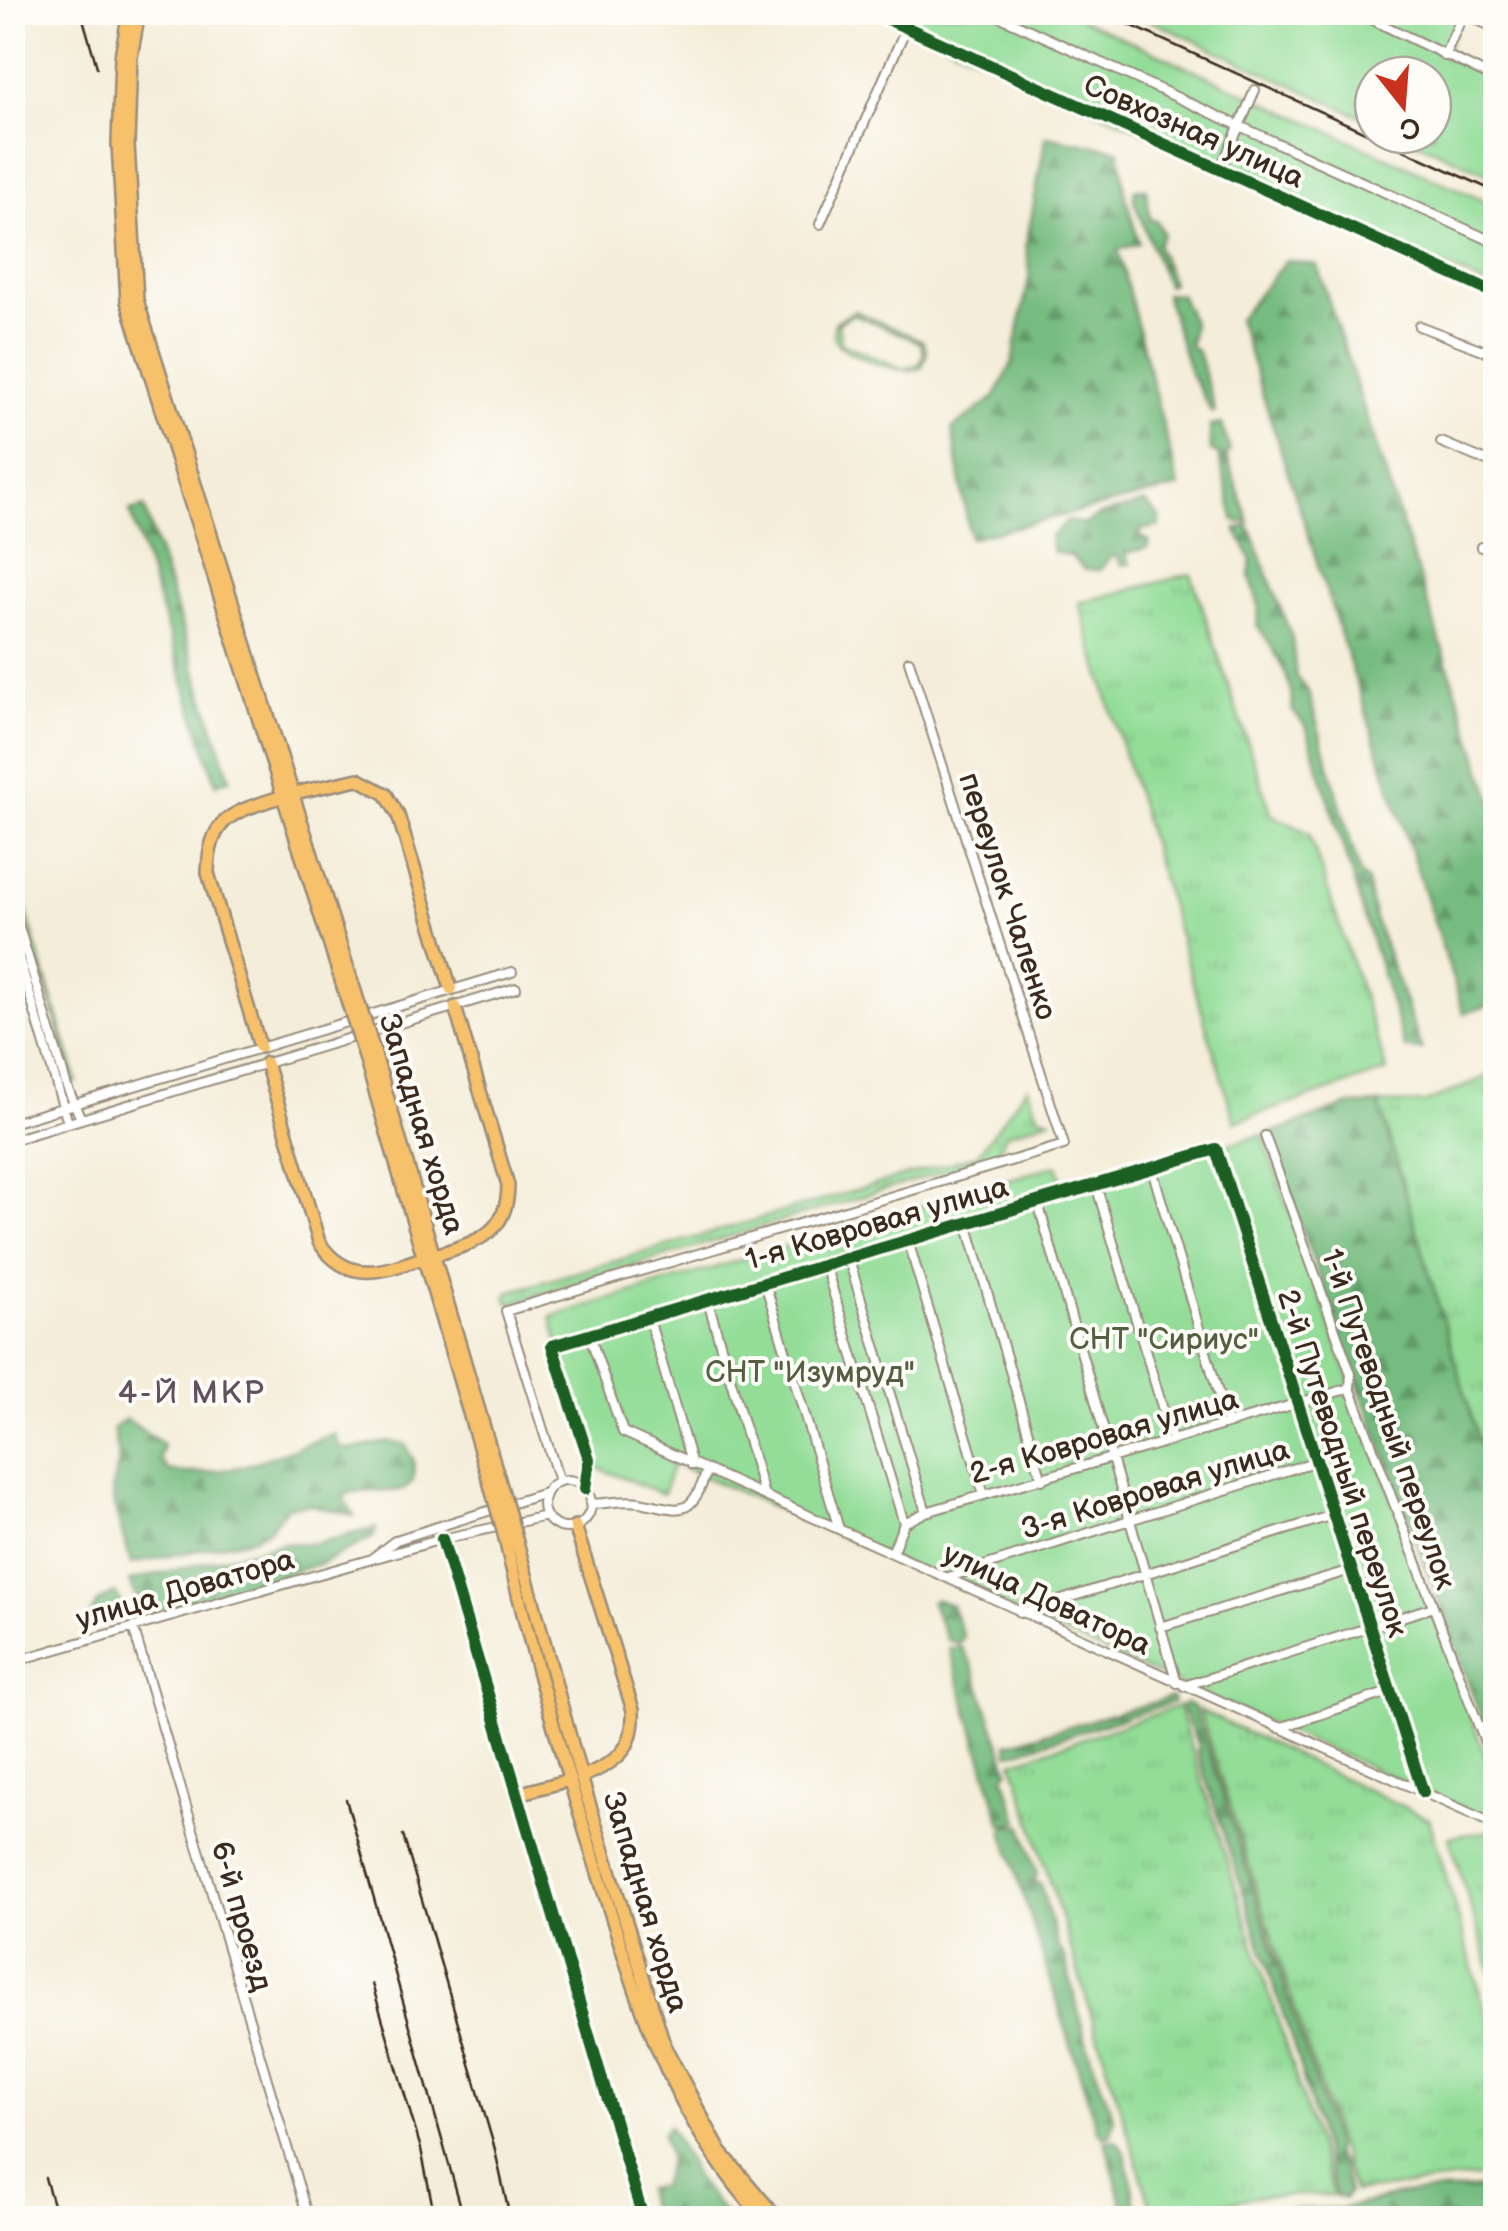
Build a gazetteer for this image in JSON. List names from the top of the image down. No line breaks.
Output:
{"streets":{"highway":["Западная хорда"],"street":["Совхозная улица","переулок Чаленко","1-я Ковровая улица","1-й Путеводный переулок","2-я Ковровая улица","2-й Путеводный переулок","3-я Ковровая улица","улица Доватора","6-й проезд"]},"crossings":[["переулок Чаленко","1-я Ковровая улица"],["переулок Чаленко","улица Доватора"],["1-я Ковровая улица","2-й Путеводный переулок"],["1-я Ковровая улица","улица Доватора"],["1-й Путеводный переулок","2-я Ковровая улица"],["2-я Ковровая улица","2-й Путеводный переулок"],["2-й Путеводный переулок","3-я Ковровая улица"],["2-й Путеводный переулок","улица Доватора"],["3-я Ковровая улица","улица Доватора"],["улица Доватора","6-й проезд"]],"districts":["4-Й МКР"],"parks":["СНТ \"Сириус\"","СНТ \"Изумруд\""],"north":"bottom"}
